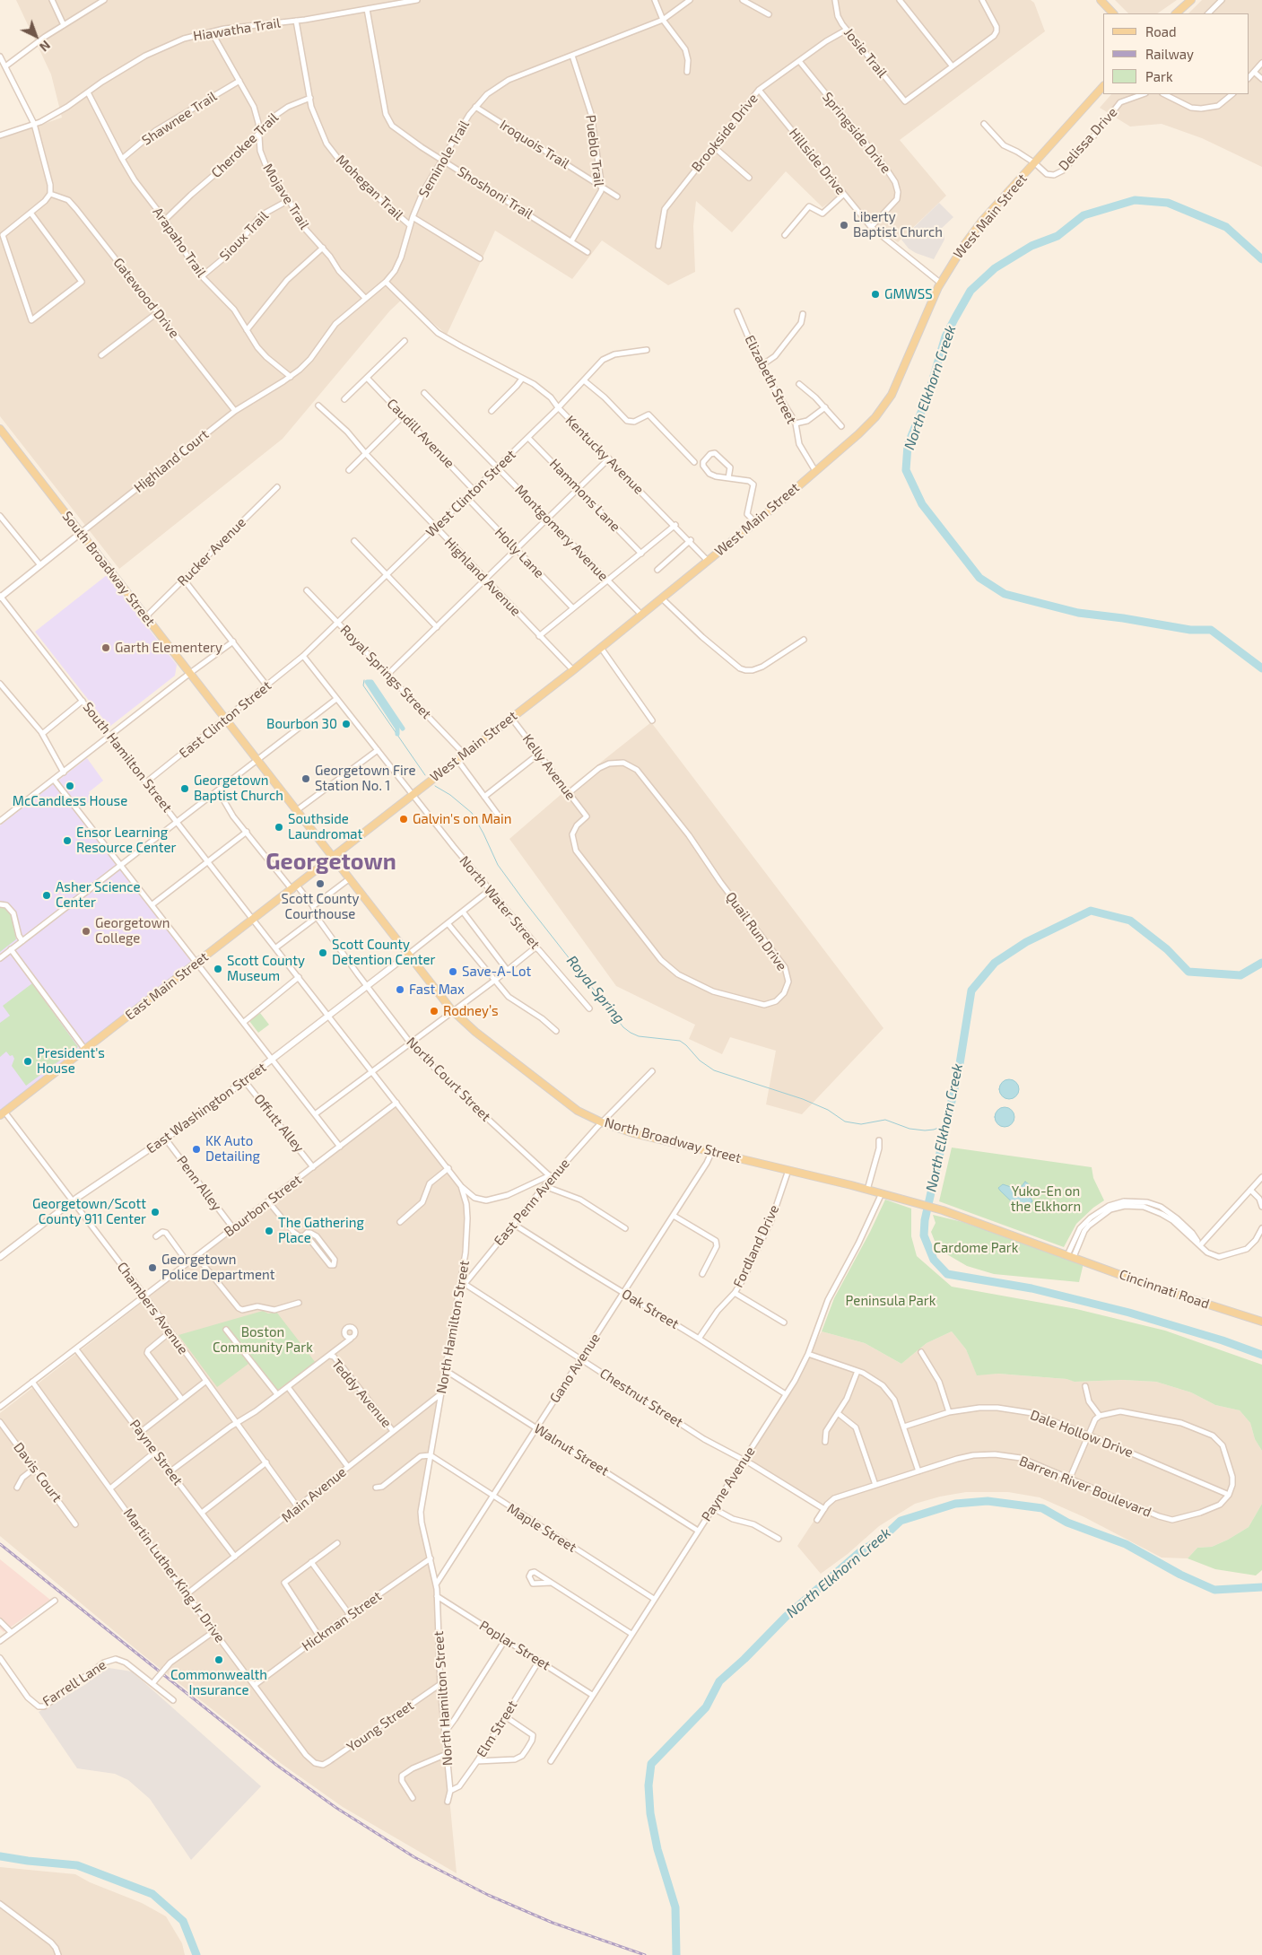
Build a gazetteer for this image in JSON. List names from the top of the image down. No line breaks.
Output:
{"streets":{"main road":["West Main Street","South Broadway Street","East Main Street","North Broadway Street","Cincinnati Road"],"street":["Hiawatha Trail","Josie Trail","Shawnee Trail","Brookside Drive","Springside Drive","Delissa Drive","Iroquois Trail","Cherokee Trail","Pueblo Trail","Seminole Trail","Hillside Drive","Mohegan Trail","Shoshoni Trail","Mojave Trail","Sioux Trail","Arapaho Trail","Gatewood Drive","Elizabeth Street","Caudill Avenue","Kentucky Avenue","Highland Court","West Clinton Street","Hammons Lane","Montgomery Avenue","Rucker Avenue","Holly Lane","Highland Avenue","Royal Springs Street","East Clinton Street","South Hamilton Street","Kelly Avenue","North Water Street","Quail Run Drive","North Court Street","East Washington Street","Offutt Alley","Penn Alley","East Penn Avenue","Bourbon Street","Fordland Drive","Chambers Avenue","Oak Street","North Hamilton Street","Gano Avenue","Teddy Avenue","Chestnut Street","Dale Hollow Drive","Walnut Street","Payne Street","Davis Court","Payne Avenue","Barren River Boulevard","Main Avenue","Maple Street","Martin Luther King Jr Drive","Hickman Street","Poplar Street","Farrell Lane","Young Street","Elm Street"]},"crossings":[["Hiawatha Trail","Mohegan Trail"],["Hiawatha Trail","Shoshoni Trail"],["Hiawatha Trail","Mojave Trail"],["Hiawatha Trail","Arapaho Trail"],["Josie Trail","Brookside Drive"],["Shawnee Trail","Mojave Trail"],["Shawnee Trail","Arapaho Trail"],["Brookside Drive","Springside Drive"],["Brookside Drive","Hillside Drive"],["Springside Drive","Hillside Drive"],["Delissa Drive","West Main Street"],["Iroquois Trail","Pueblo Trail"],["Iroquois Trail","Seminole Trail"],["Cherokee Trail","Mohegan Trail"],["Cherokee Trail","Mojave Trail"],["Cherokee Trail","Arapaho Trail"],["Pueblo Trail","Seminole Trail"],["Pueblo Trail","Shoshoni Trail"],["Seminole Trail","Mohegan Trail"],["Seminole Trail","Shoshoni Trail"],["Seminole Trail","Mojave Trail"],["Seminole Trail","Arapaho Trail"],["Seminole Trail","Kentucky Avenue"],["Seminole Trail","Highland Court"],["Hillside Drive","West Main Street"],["Mojave Trail","Sioux Trail"],["West Main Street","Elizabeth Street"],["West Main Street","Kentucky Avenue"],["West Main Street","Montgomery Avenue"],["West Main Street","South Broadway Street"],["West Main Street","Highland Avenue"],["West Main Street","Royal Springs Street"],["West Main Street","Kelly Avenue"],["West Main Street","North Water Street"],["West Main Street","East Main Street"],["Sioux Trail","Arapaho Trail"],["Gatewood Drive","Highland Court"],["Caudill Avenue","West Clinton Street"],["Kentucky Avenue","West Clinton Street"],["Highland Court","South Broadway Street"],["West Clinton Street","Hammons Lane"],["West Clinton Street","Montgomery Avenue"],["West Clinton Street","Holly Lane"],["West Clinton Street","Highland Avenue"],["West Clinton Street","Royal Springs Street"],["West Clinton Street","East Clinton Street"],["West Clinton Street","North Water Street"],["Rucker Avenue","South Broadway Street"],["South Broadway Street","East Clinton Street"],["South Broadway Street","East Main Street"],["South Broadway Street","North Broadway Street"],["East Clinton Street","South Hamilton Street"],["East Clinton Street","North Water Street"],["South Hamilton Street","East Main Street"],["South Hamilton Street","North Hamilton Street"],["Kelly Avenue","Quail Run Drive"],["East Main Street","North Court Street"],["East Main Street","Chambers Avenue"],["East Main Street","North Hamilton Street"],["North Court Street","East Washington Street"],["East Washington Street","Offutt Alley"],["East Washington Street","North Broadway Street"],["East Washington Street","Penn Alley"],["East Washington Street","Chambers Avenue"],["East Washington Street","North Hamilton Street"],["Offutt Alley","Bourbon Street"],["North Broadway Street","East Penn Avenue"],["North Broadway Street","Fordland Drive"],["North Broadway Street","Cincinnati Road"],["North Broadway Street","Gano Avenue"],["North Broadway Street","Payne Avenue"],["Penn Alley","Bourbon Street"],["East Penn Avenue","Oak Street"],["East Penn Avenue","North Hamilton Street"],["East Penn Avenue","Chestnut Street"],["Bourbon Street","Chambers Avenue"],["Bourbon Street","North Hamilton Street"],["Bourbon Street","Payne Street"],["Bourbon Street","Martin Luther King Jr Drive"],["Fordland Drive","Oak Street"],["Chambers Avenue","Main Avenue"],["Oak Street","Gano Avenue"],["Oak Street","Payne Avenue"],["North Hamilton Street","Gano Avenue"],["North Hamilton Street","Chestnut Street"],["North Hamilton Street","Walnut Street"],["North Hamilton Street","Main Avenue"],["North Hamilton Street","Maple Street"],["North Hamilton Street","Hickman Street"],["North Hamilton Street","Poplar Street"],["North Hamilton Street","Young Street"],["North Hamilton Street","Elm Street"],["Gano Avenue","Chestnut Street"],["Gano Avenue","Walnut Street"],["Gano Avenue","Maple Street"],["Teddy Avenue","Main Avenue"],["Chestnut Street","Payne Avenue"],["Chestnut Street","Barren River Boulevard"],["Dale Hollow Drive","Barren River Boulevard"],["Walnut Street","Payne Avenue"],["Payne Street","Main Avenue"],["Payne Avenue","Maple Street"],["Payne Avenue","Poplar Street"],["Main Avenue","Martin Luther King Jr Drive"],["Martin Luther King Jr Drive","Hickman Street"],["Martin Luther King Jr Drive","Young Street"],["Poplar Street","Elm Street"]],"districts":["Georgetown"],"water":["North Elkhorn Creek","Royal Spring"],"parks":["Yuko-En on the Elkhorn","Cardome Park","Peninsula Park","Boston Community Park"],"places":["Liberty Baptist Church","GMWSS","Garth Elementery","Bourbon 30","Georgetown Fire Station No. 1","McCandless House","Georgetown Baptist Church","Galvin's on Main","Southside Laundromat","Ensor Learning Resource Center","Scott County Courthouse","Asher Science Center","Georgetown College","Scott County Detention Center","Scott County Museum","Save-A-Lot","Fast Max","Rodney’s","President's House","KK Auto Detailing","Georgetown/Scott County 911 Center","The Gathering Place","Georgetown Police Department","Commonwealth Insurance"],"legend":["Road","Railway","Park"],"north":"bottom right"}
